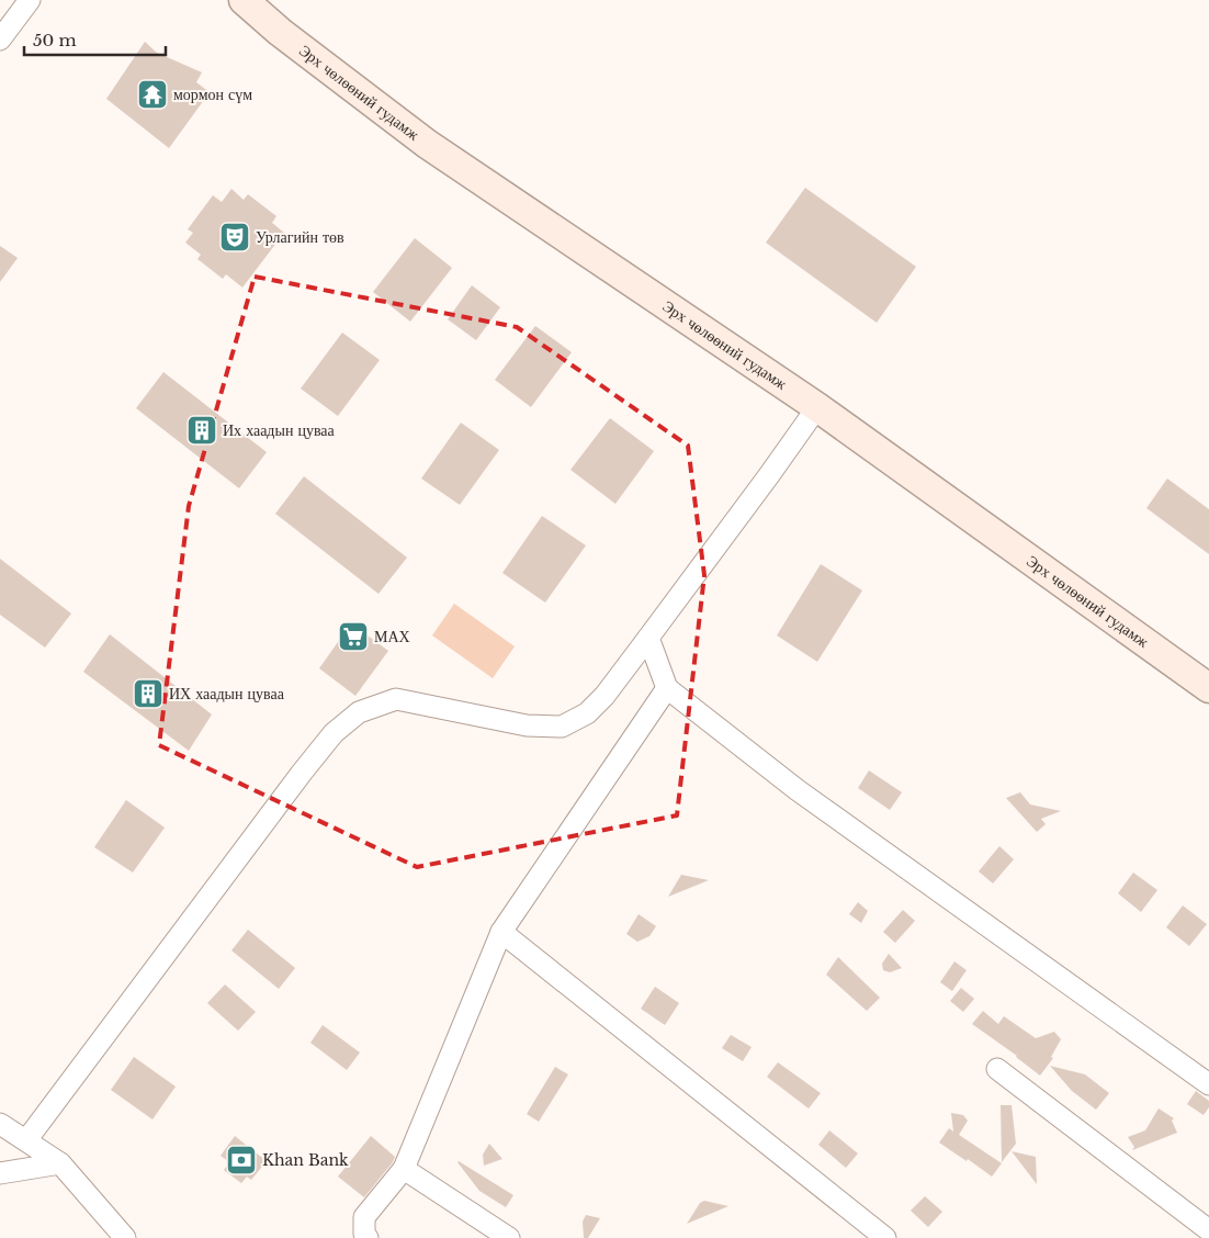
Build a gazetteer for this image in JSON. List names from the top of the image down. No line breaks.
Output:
{"streets":{"main road":["Эрх чөлөөний гудамж"]},"places":{"temple":["мормон сүм"],"theatre":["Урлагийн төв"],"building":["Их хаадын цуваа","ИХ хаадын цуваа"],"supermarket":["МАХ"],"bank":["Khan Bank"]},"scale_bar":"50 m"}
